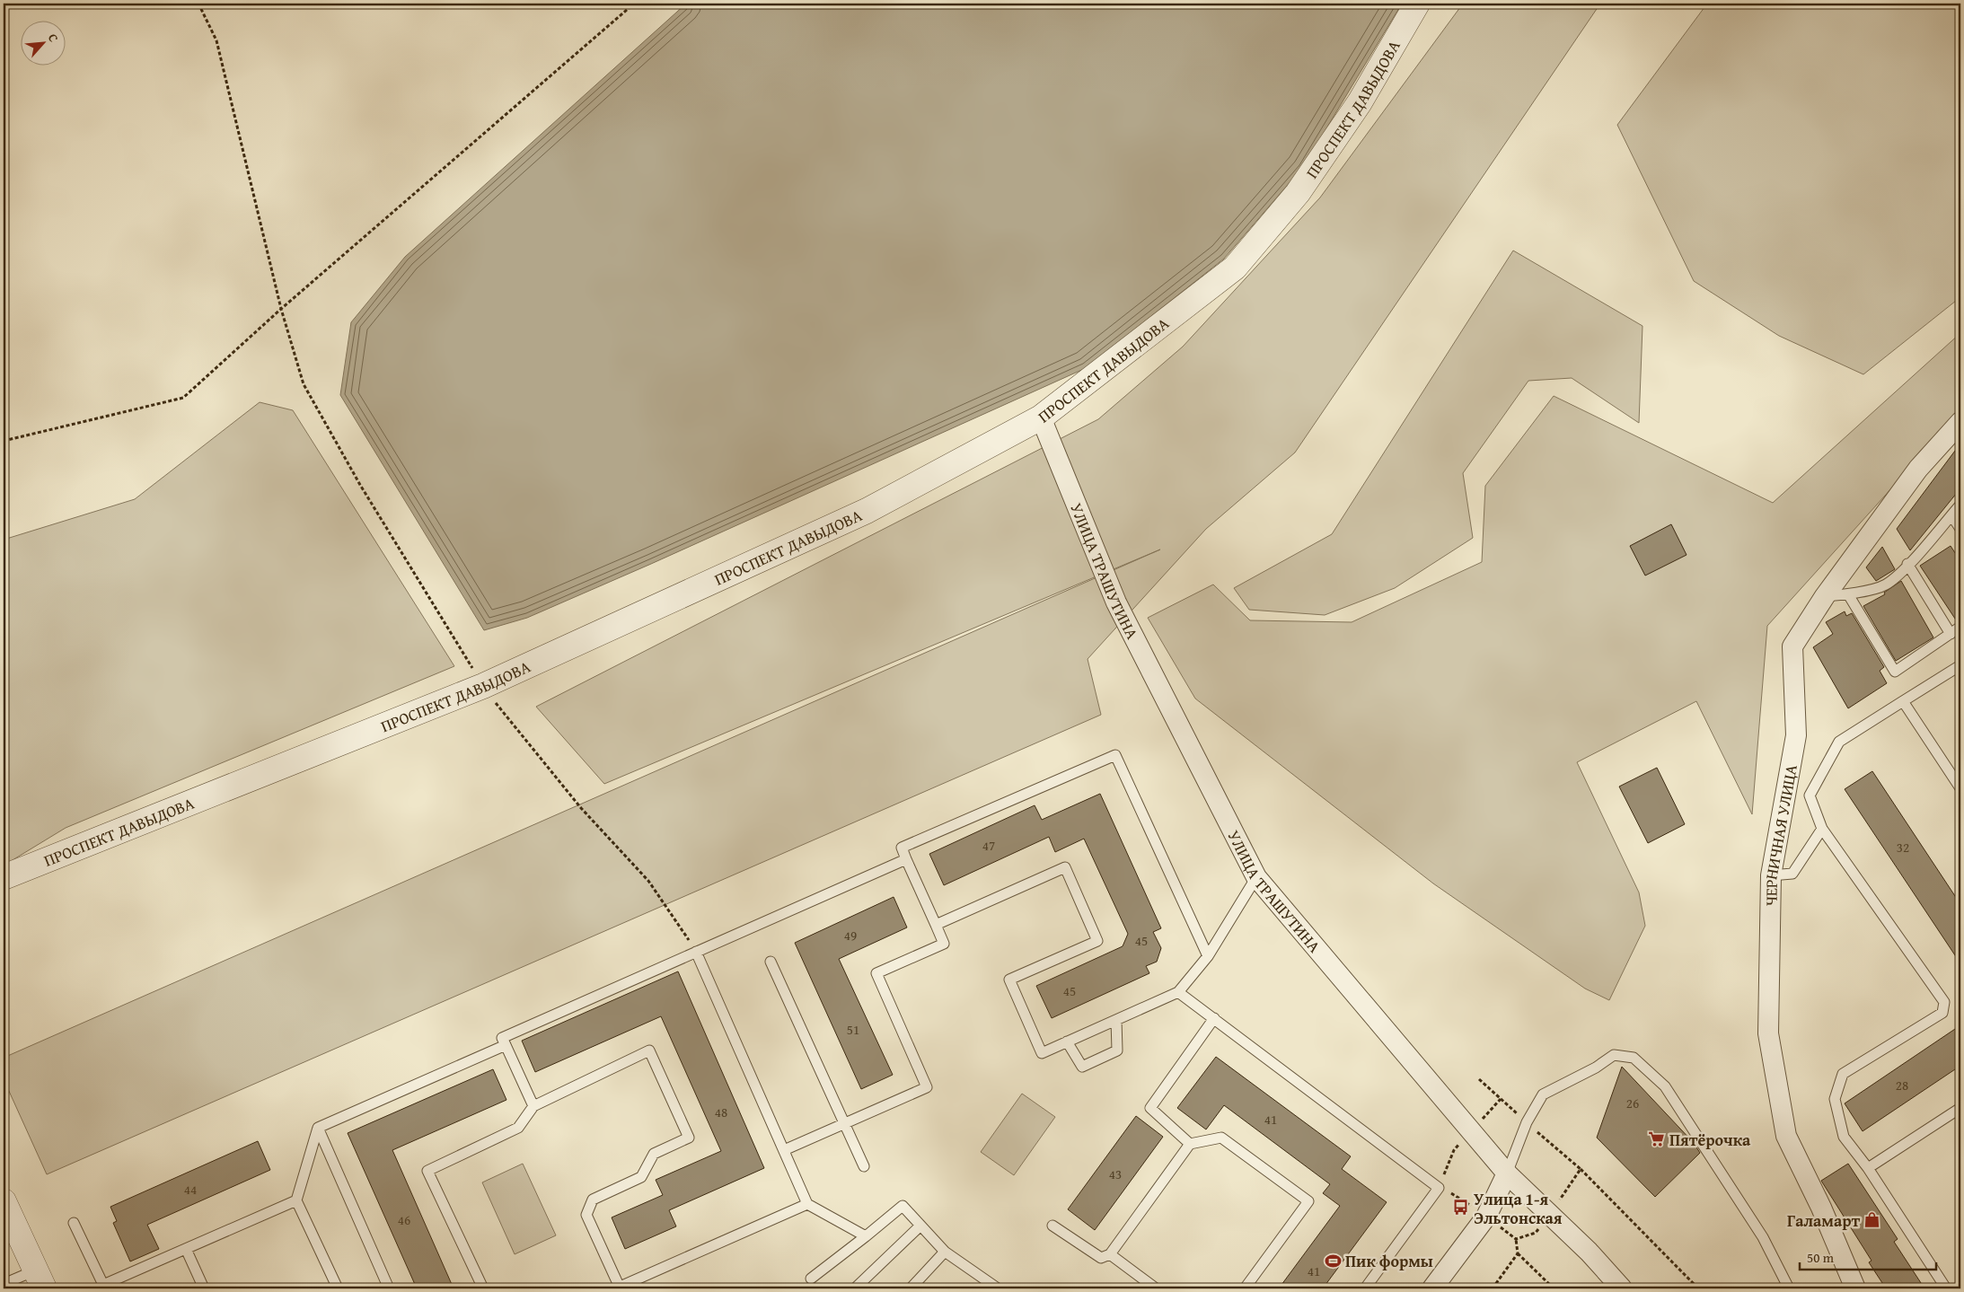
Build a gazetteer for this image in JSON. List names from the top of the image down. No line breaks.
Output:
{"streets":{"street":["ПРОСПЕКТ ДАВЫДОВА","УЛИЦА ТРАШУТИНА","ЧЕРНИЧНАЯ УЛИЦА"]},"crossings":[["ПРОСПЕКТ ДАВЫДОВА","УЛИЦА ТРАШУТИНА"]],"places":{"supermarket":["Пятёрочка"],"bus stop":["Улица 1-я Эльтонская"],"shop":["Галамарт"],"sports":["Пик формы"]},"house_numbers":["47","32","49","45","45","51","28","26","48","41","43","44","46","41"],"scale_bar":"50 m","north":"top right"}
